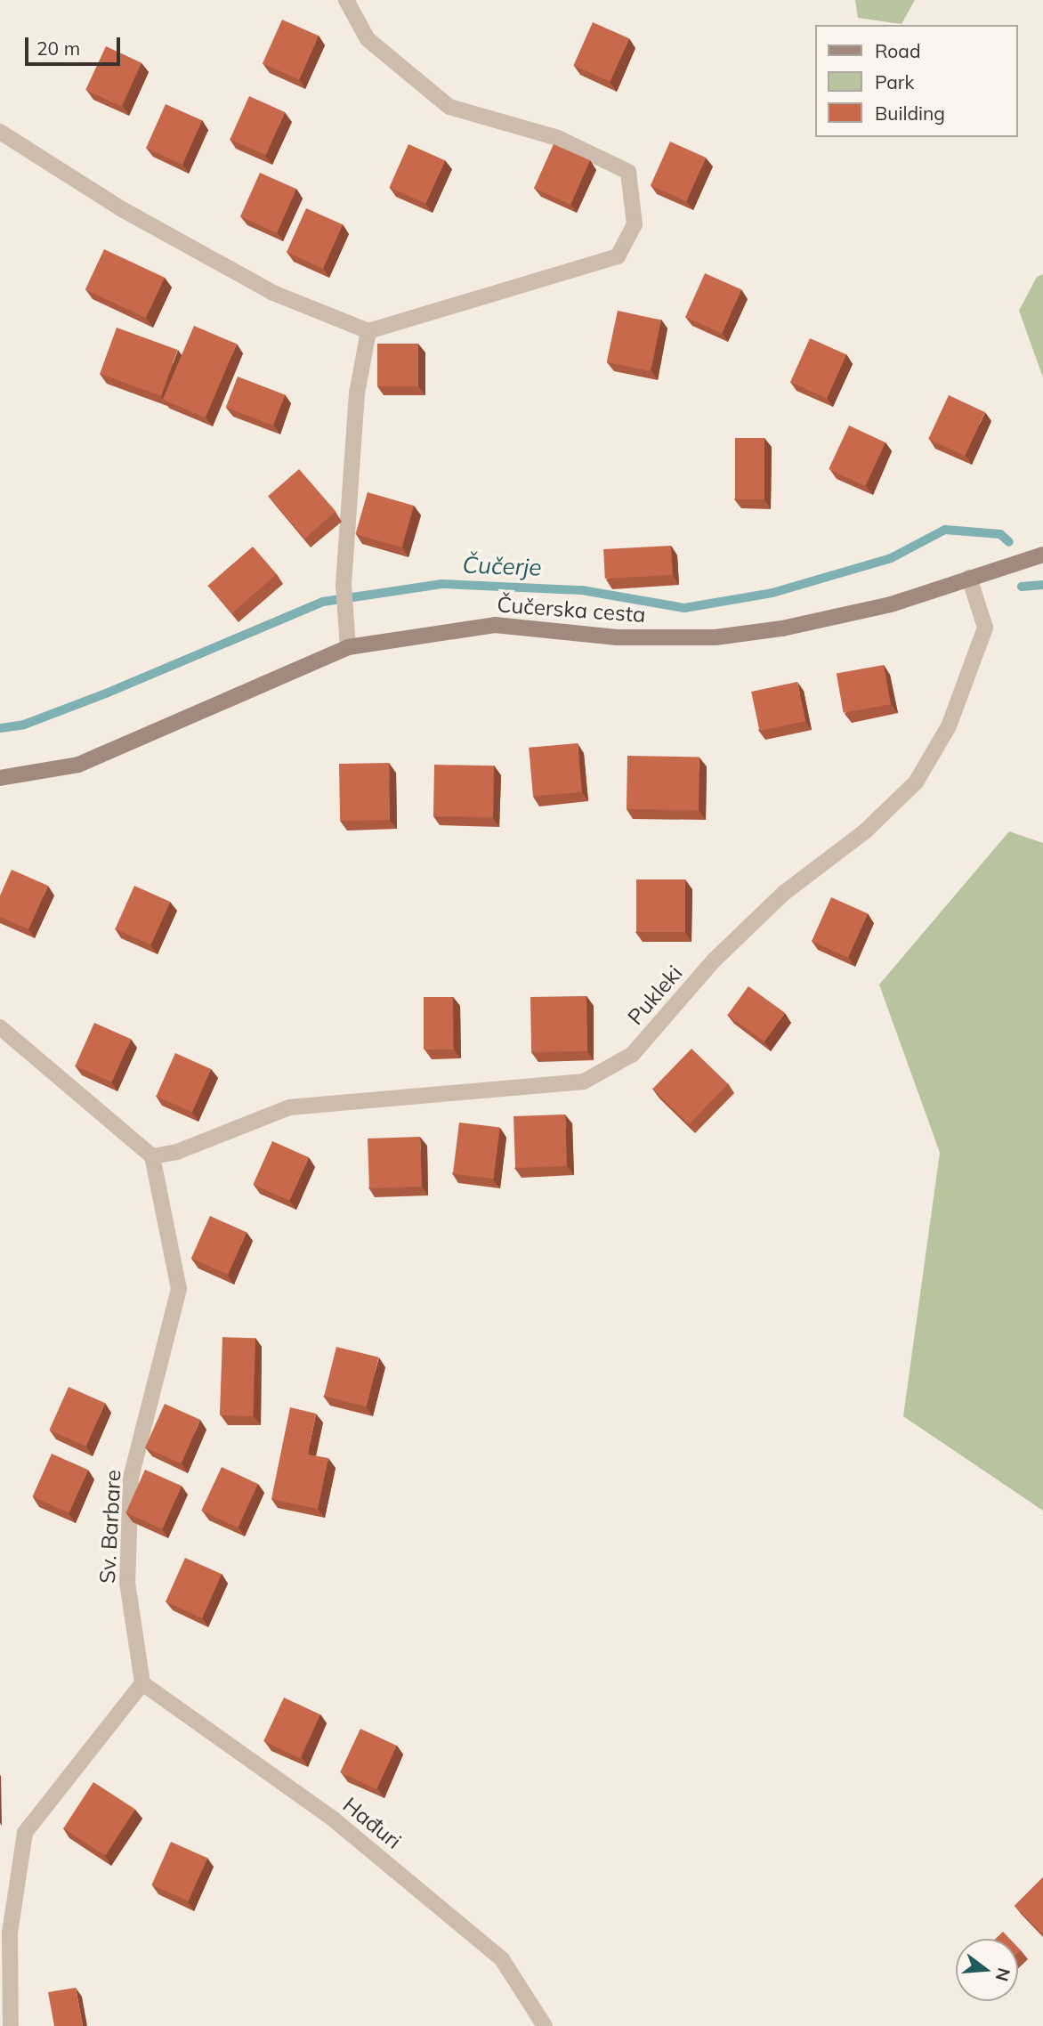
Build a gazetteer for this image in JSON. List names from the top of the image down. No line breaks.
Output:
{"streets":{"street":["Čučerska cesta","Pukleki","Sv. Barbare","Hađuri"]},"crossings":[["Čučerska cesta","Pukleki"],["Pukleki","Sv. Barbare"],["Sv. Barbare","Hađuri"]],"water":["Čučerje"],"legend":["Road","Park","Building"],"scale_bar":"20 m","north":"right"}
